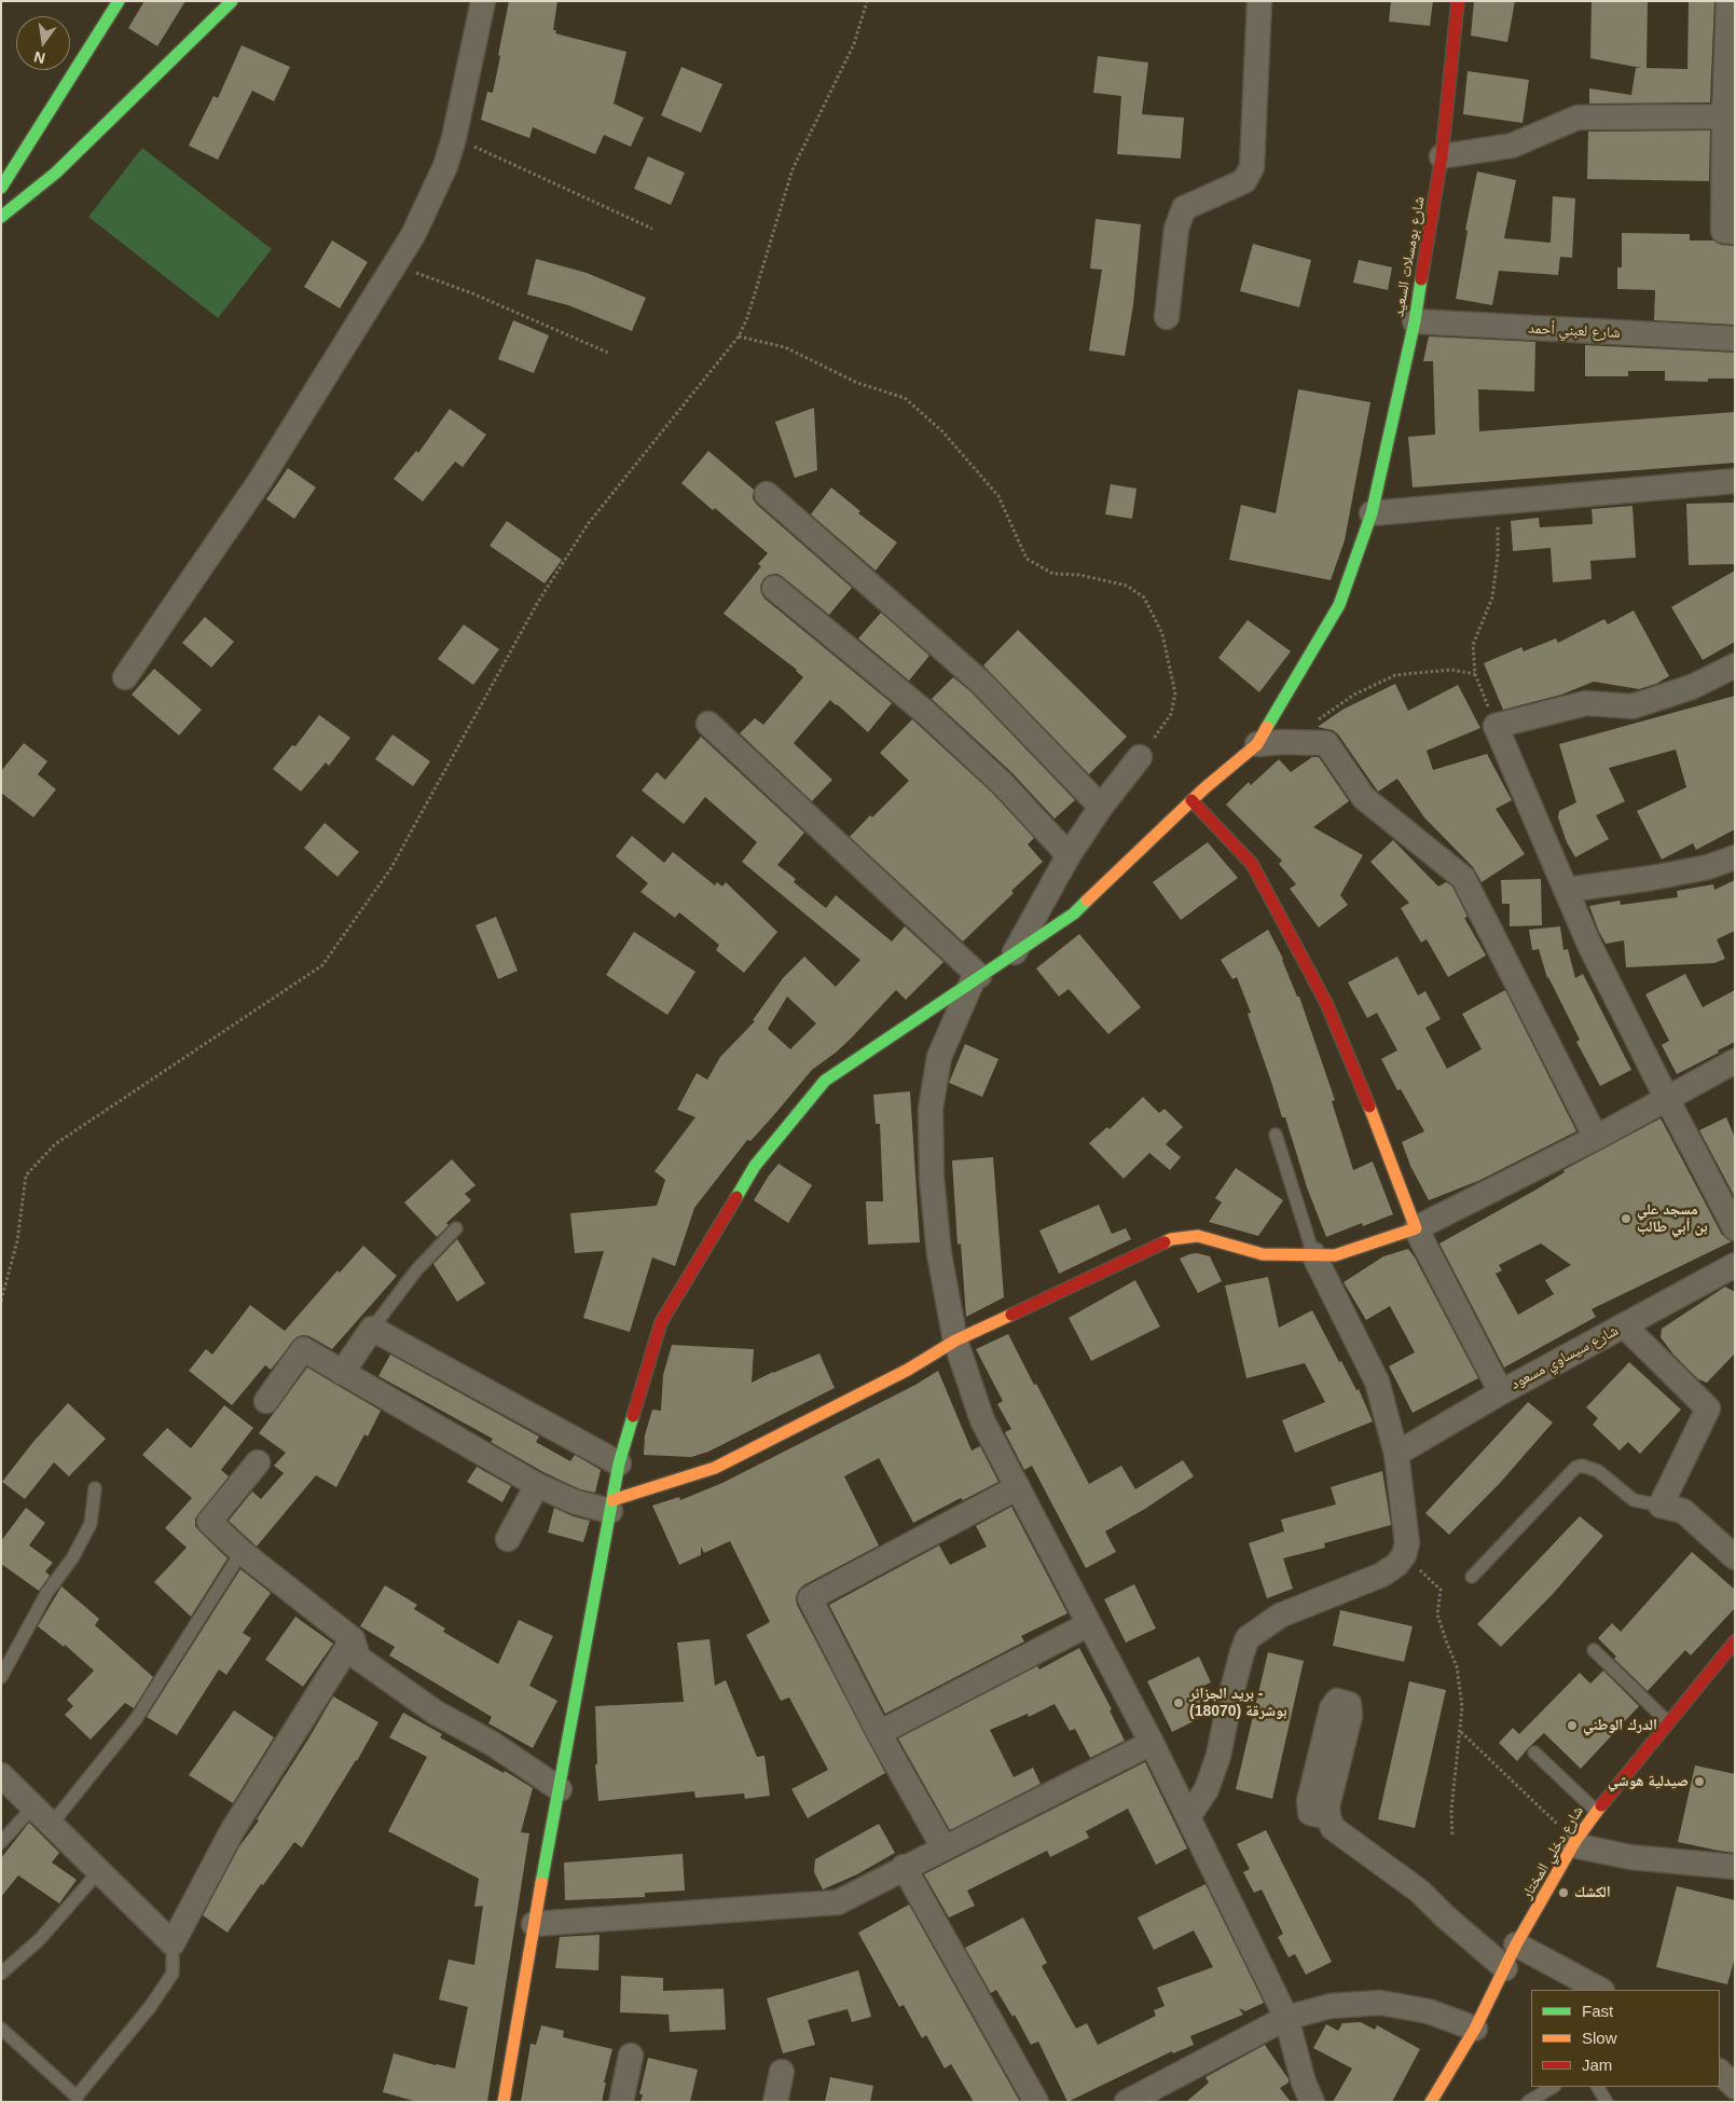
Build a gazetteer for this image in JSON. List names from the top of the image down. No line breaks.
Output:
{"streets":{"street":["شارع بومسلات السعيد","شارع لعبني أحمد","شارع سيساوي مسعود","شارع دخلي المختار"]},"crossings":[["شارع بومسلات السعيد","شارع لعبني أحمد"]],"places":["مسجد علي بن أبي طالب","بريد الجزائر - بوشرقة (18070)","الدرك الوطني","صيدلية هوشي","الكشك"],"legend":["Fast","Slow","Jam"],"north":"bottom"}
